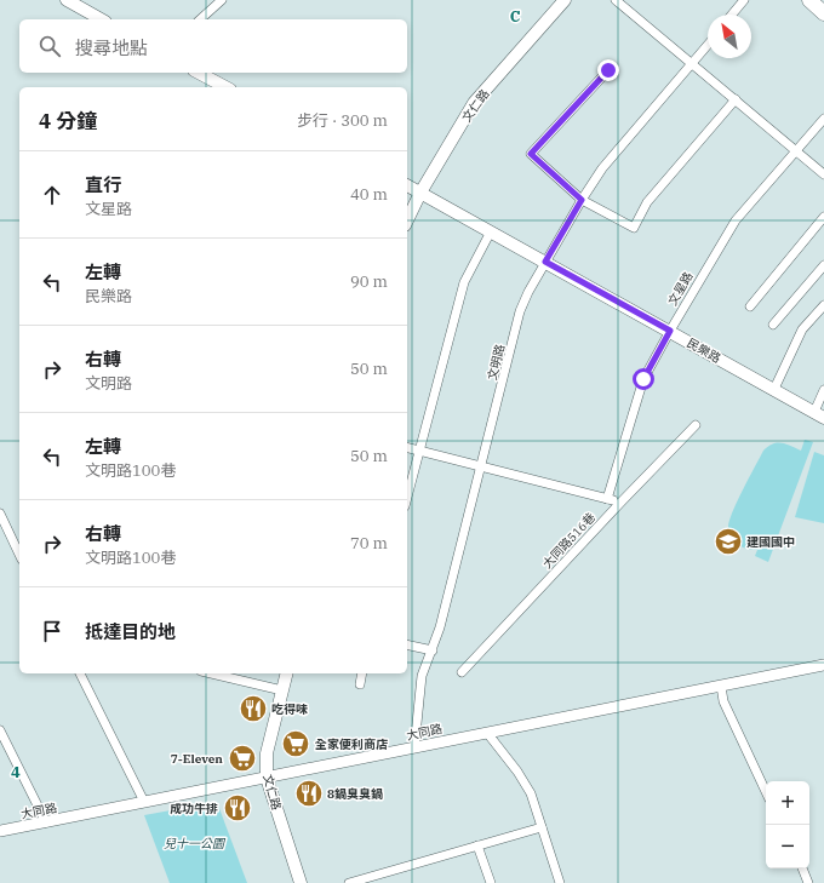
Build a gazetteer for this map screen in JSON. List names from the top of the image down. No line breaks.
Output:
{"streets":{"main road":["文仁路","民樂路"],"street":["文星路","文明路","大同路516巷","大同路"]},"crossings":[["文仁路","民樂路"],["文仁路","大同路"],["文星路","民樂路"],["民樂路","文明路"],["文明路","大同路"]],"parks":["兒十一公園"],"places":{"school or university":["建國國中"],"restaurant":["吃得味","8鍋臭臭鍋","成功牛排"],"supermarket":["全家便利商店","7-Eleven"]},"north":"top left","page":{"search":"搜尋地點","heading":["4 分鐘","步行 · 300 m"],"list":[["直行","文星路","40 m"],["左轉","民樂路","90 m"],["右轉","文明路","50 m"],["左轉","文明路100巷","50 m"],["右轉","文明路100巷","70 m"],"抵達目的地"],"map_buttons":["+","−"]},"grid":{"columns":["C"],"rows":["4"]}}
